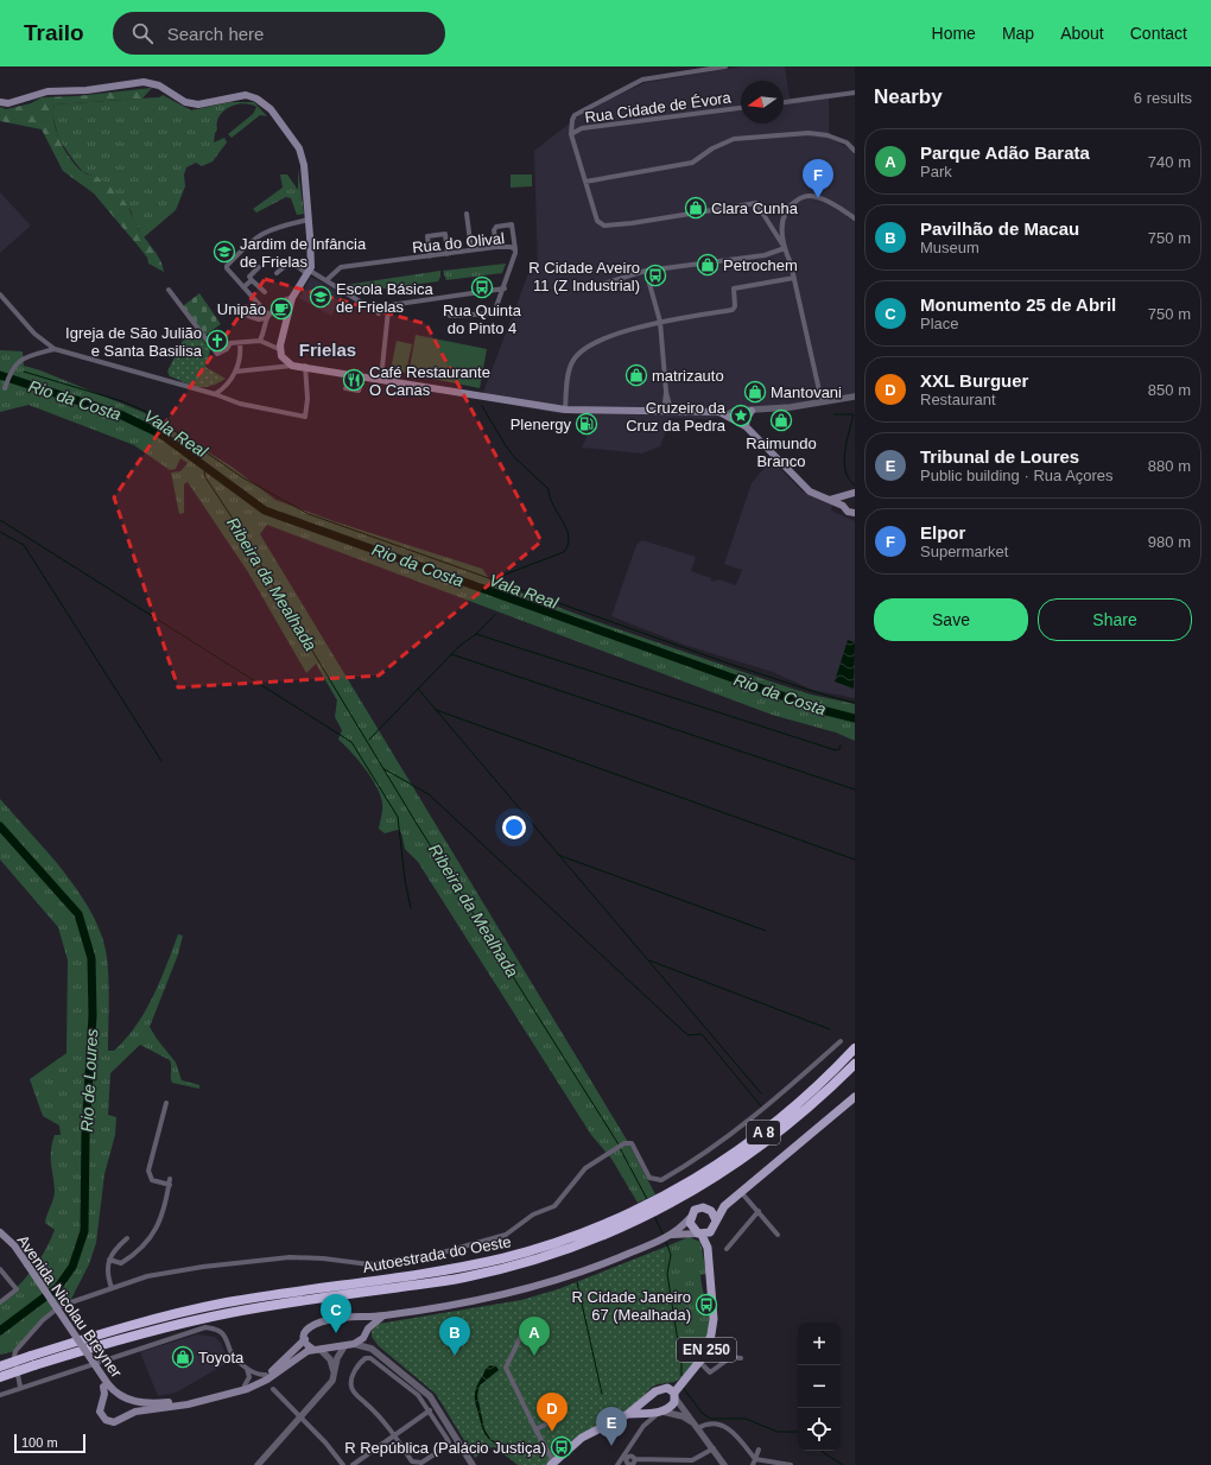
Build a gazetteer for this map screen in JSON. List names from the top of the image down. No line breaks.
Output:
{"streets":{"highway":["A 8","Autoestrada do Oeste"],"main road":["Avenida Nicolau Breyner","EN 250"],"street":["Rua Cidade de Évora","Rua do Olival"]},"districts":["Frielas"],"water":["Rio da Costa","Vala Real","Ribeira da Mealhada","Rio de Loures"],"places":{"shop":["Clara Cunha","Petrochem","matrizauto","Mantovani","Raimundo Branco","Toyota"],"school or university":["Jardim de Infância de Frielas","Escola Básica de Frielas"],"bus stop":["R Cidade Aveiro 11 (Z Industrial)","Rua Quinta do Pinto 4","R Cidade Janeiro 67 (Mealhada)","R República (Palácio Justiça)"],"cafe":["Unipão"],"church":["Igreja de São Julião e Santa Basilisa"],"restaurant":["Café Restaurante O Canas"],"place":["Cruzeiro da Cruz da Pedra"],"fuel station":["Plenergy"]},"scale_bar":"100 m","north":"left","page":{"header":"Trailo","search":"Search here","nav":["Home","Map","About","Contact"],"heading":["Nearby","6 results"],"list":[{"mark":"A","name":"Parque Adão Barata","note":"Park","value":"740 m"},{"mark":"B","name":"Pavilhão de Macau","note":"Museum","value":"750 m"},{"mark":"C","name":"Monumento 25 de Abril","note":"Place","value":"750 m"},{"mark":"D","name":"XXL Burguer","note":"Restaurant","value":"850 m"},{"mark":"E","name":"Tribunal de Loures","note":"Public building · Rua Açores","value":"880 m"},{"mark":"F","name":"Elpor","note":"Supermarket","value":"980 m"}],"pins":["F","C","A","B","D","E"],"buttons":["Save","Share"],"map_buttons":["+","−"],"scale":"100 m"}}
